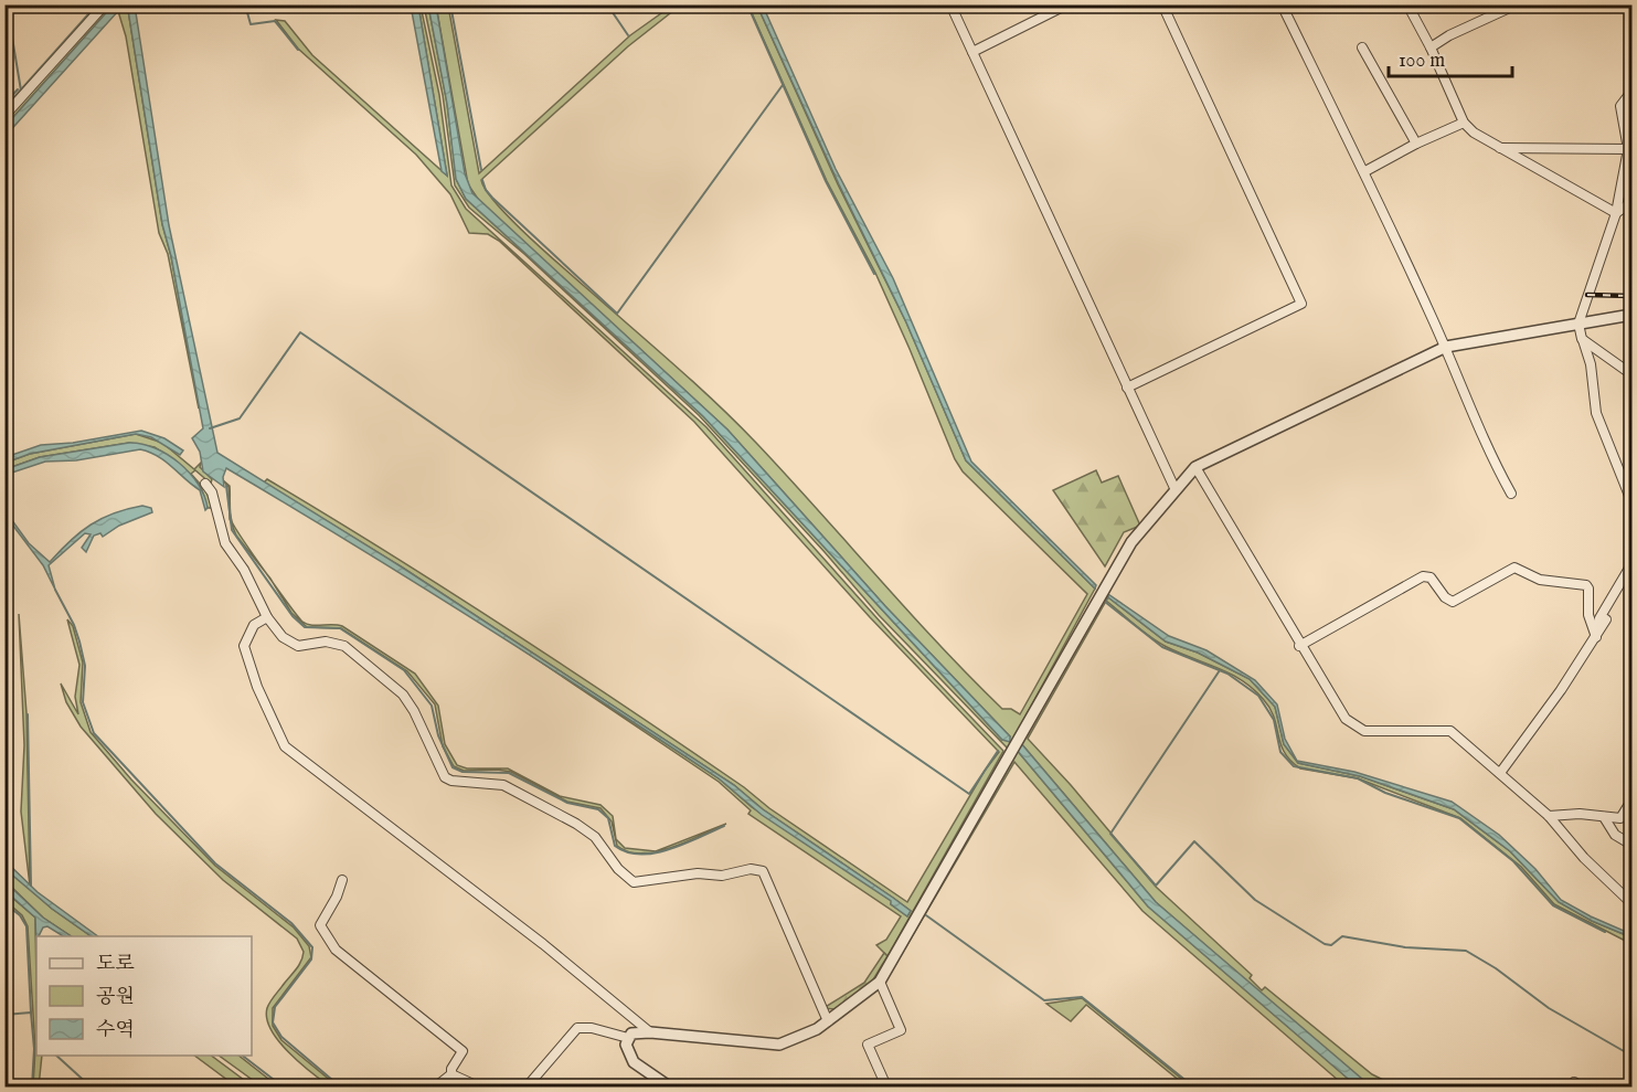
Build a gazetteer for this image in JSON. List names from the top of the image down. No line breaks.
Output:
{"legend":["도로","공원","수역"],"scale_bar":"100 m"}
